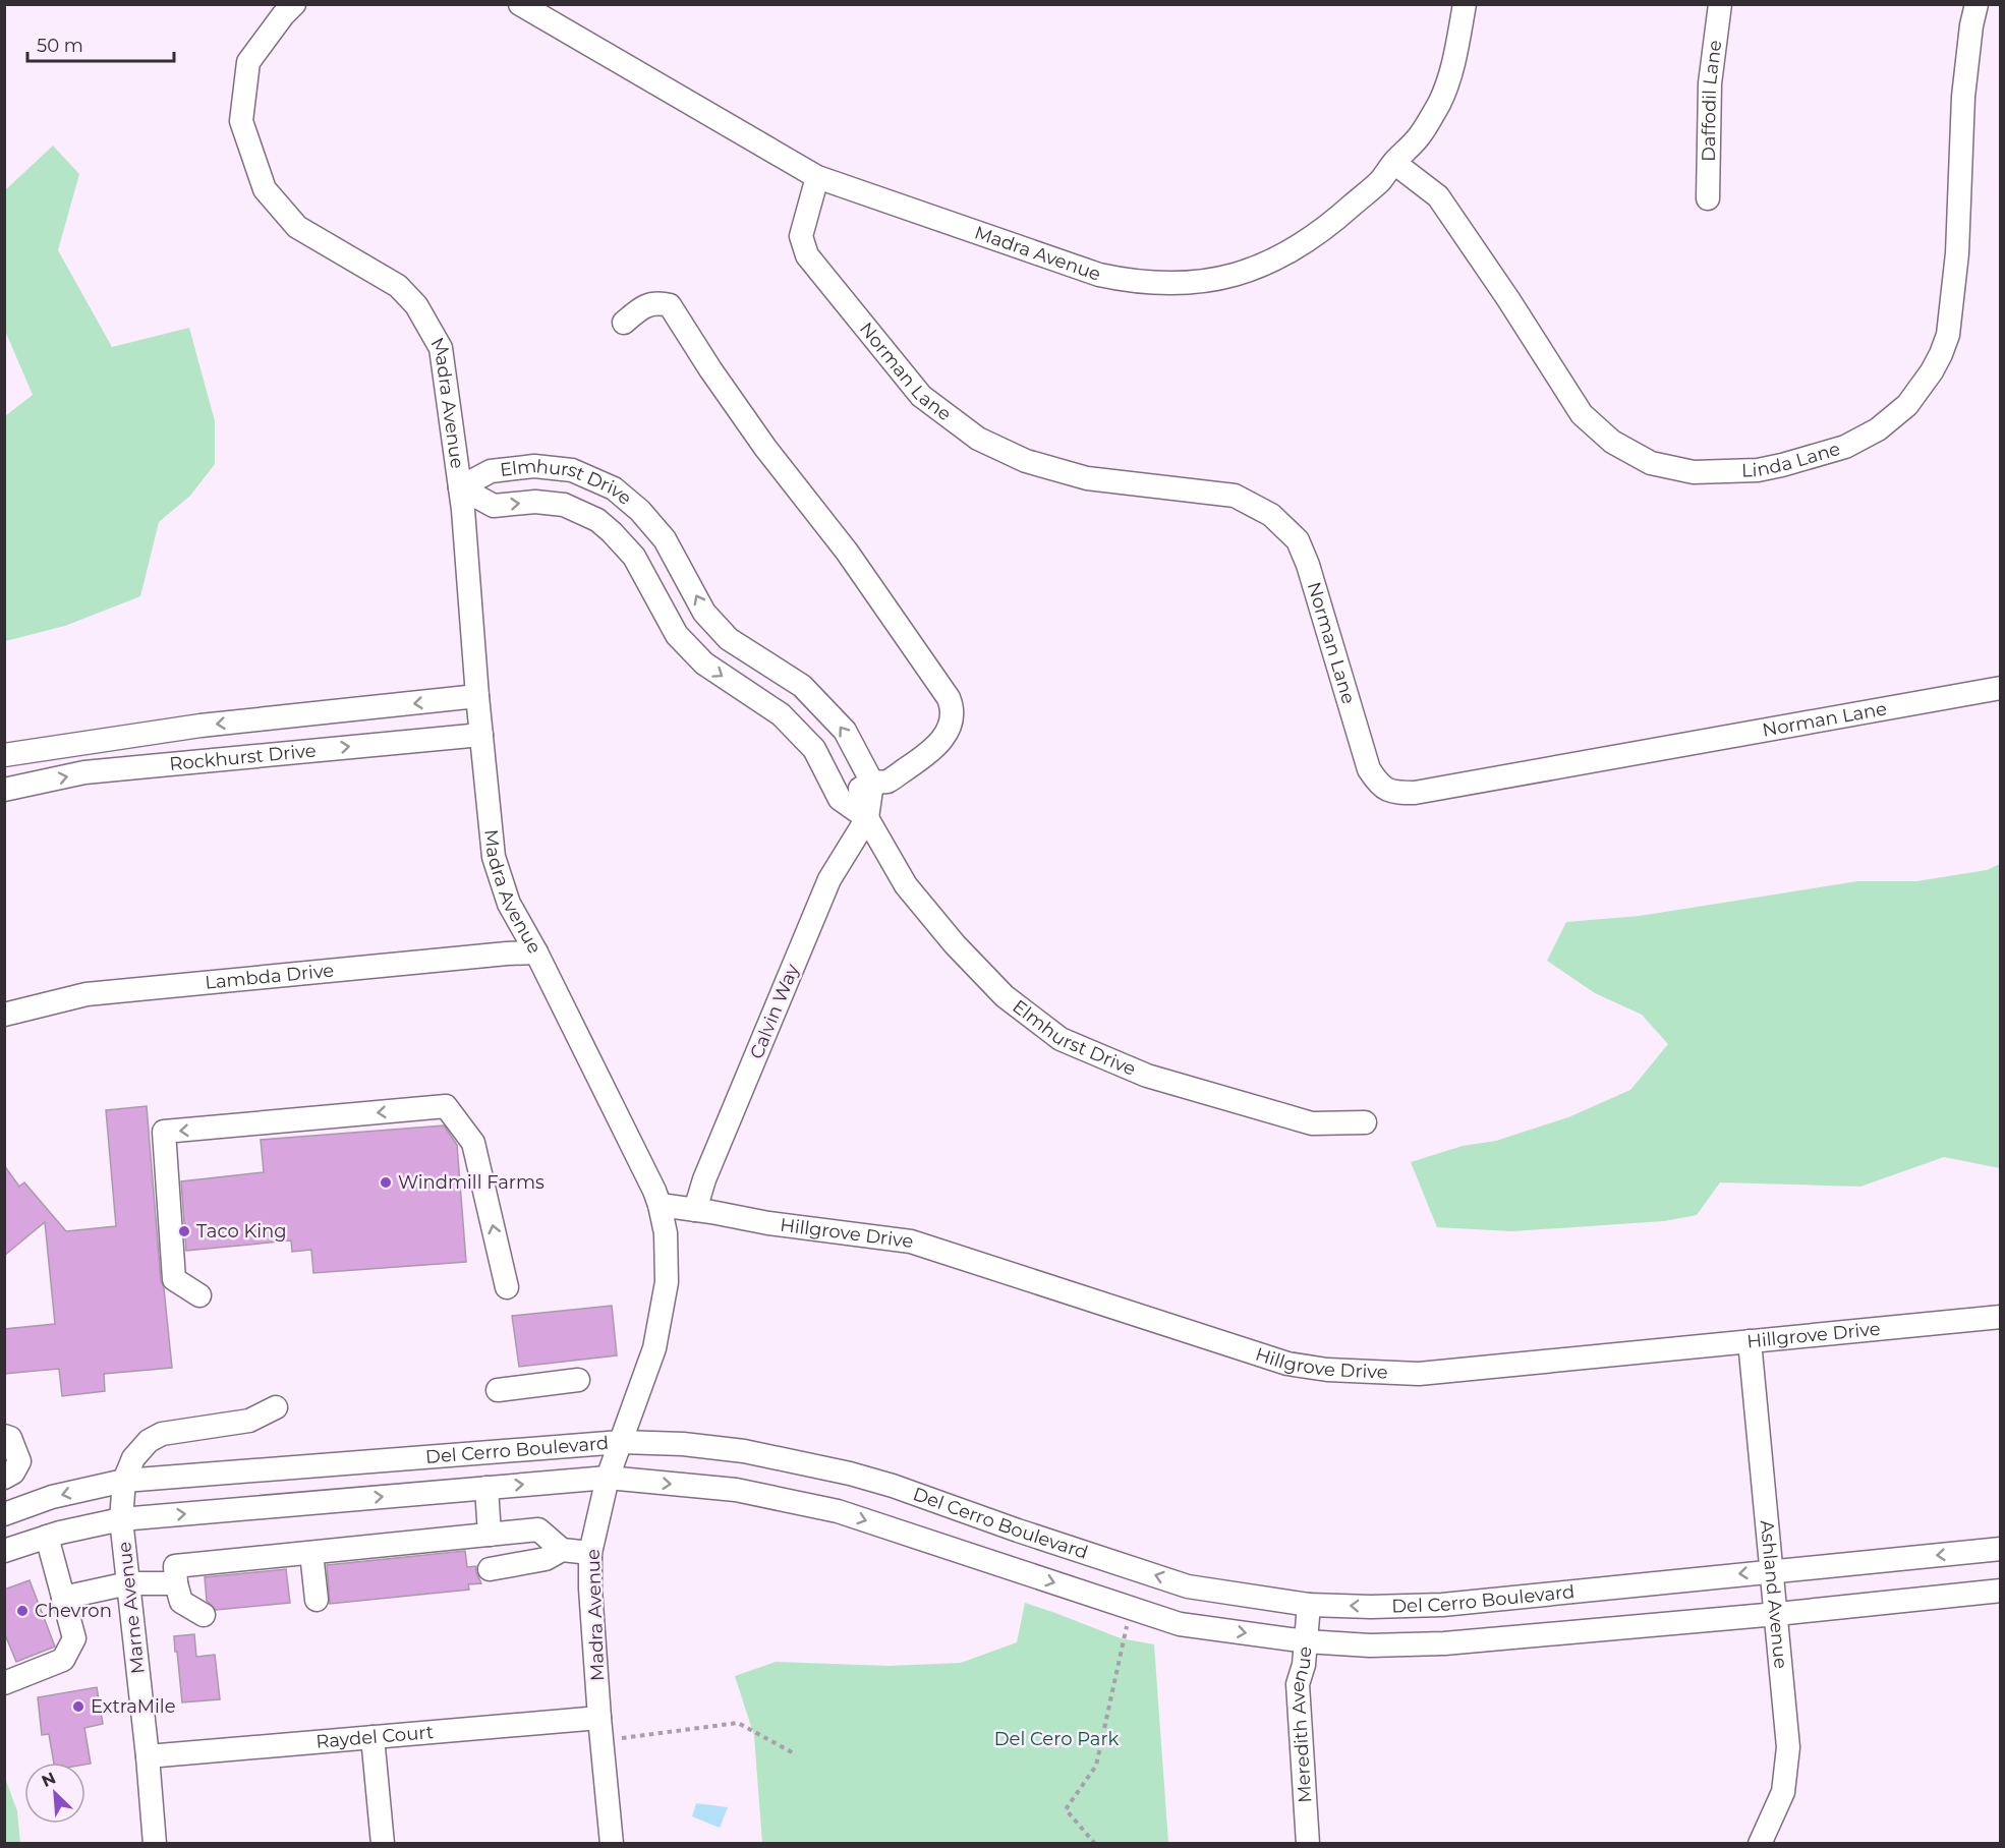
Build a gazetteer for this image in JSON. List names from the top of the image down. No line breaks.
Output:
{"streets":{"street":["Daffodil Lane","Madra Avenue","Norman Lane","Linda Lane","Elmhurst Drive","Rockhurst Drive","Lambda Drive","Calvin Way","Hillgrove Drive","Del Cerro Boulevard","Ashland Avenue","Marne Avenue","Meredith Avenue","Raydel Court"]},"crossings":[["Madra Avenue","Norman Lane"],["Madra Avenue","Linda Lane"],["Madra Avenue","Elmhurst Drive"],["Madra Avenue","Rockhurst Drive"],["Madra Avenue","Lambda Drive"],["Madra Avenue","Hillgrove Drive"],["Madra Avenue","Del Cerro Boulevard"],["Madra Avenue","Raydel Court"],["Elmhurst Drive","Calvin Way"],["Calvin Way","Hillgrove Drive"],["Hillgrove Drive","Ashland Avenue"],["Del Cerro Boulevard","Ashland Avenue"],["Del Cerro Boulevard","Marne Avenue"],["Del Cerro Boulevard","Meredith Avenue"],["Marne Avenue","Raydel Court"]],"parks":["Del Cero Park"],"places":["Windmill Farms","Taco King","Chevron","ExtraMile"],"scale_bar":"50 m","north":"top left"}
